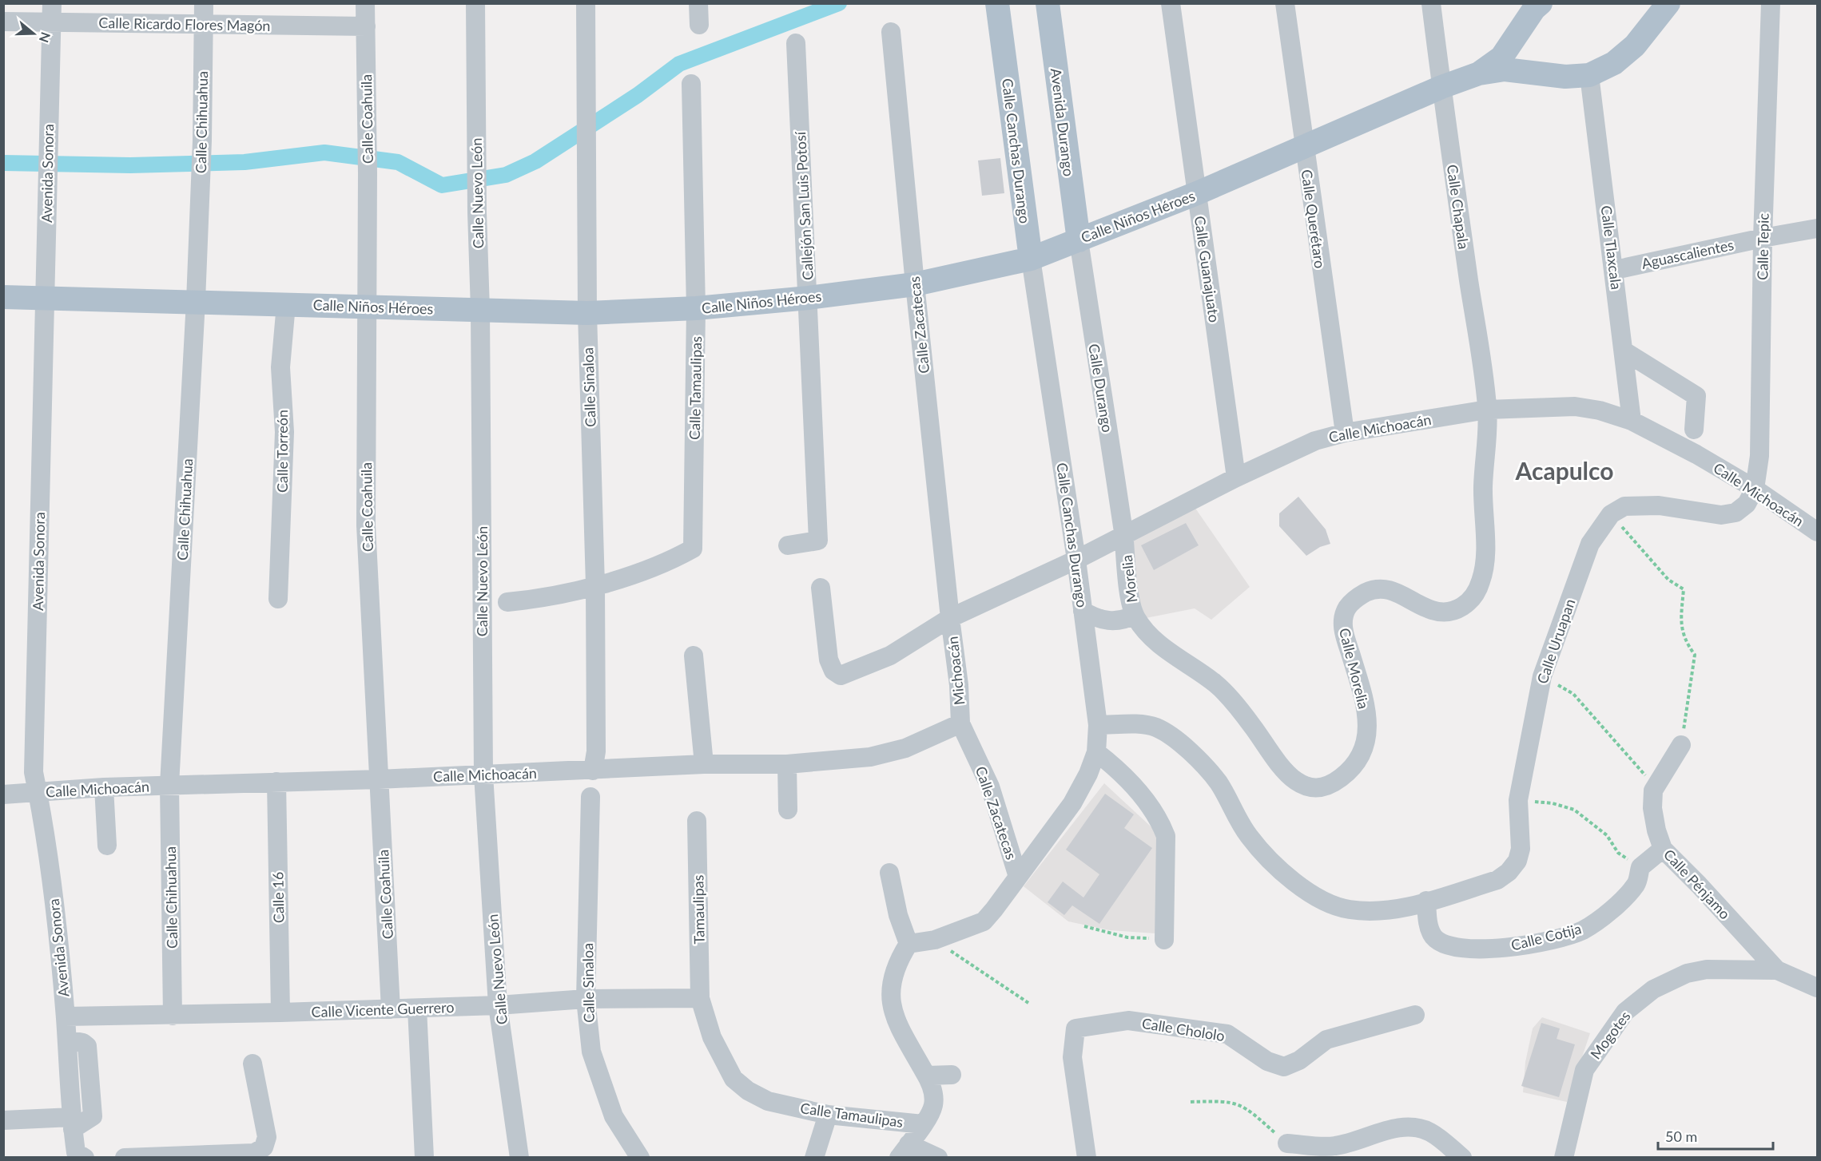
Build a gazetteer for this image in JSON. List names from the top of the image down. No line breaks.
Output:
{"streets":{"main road":["Avenida Durango","Calle Canchas Durango","Calle Niños Héroes"],"street":["Calle Ricardo Flores Magón","Calle Coahuila","Calle Chihuahua","Avenida Sonora","Calle Nuevo León","Callejón San Luis Potosí","Calle Chapala","Calle Querétaro","Calle Tepic","Calle Tlaxcala","Aguascalientes","Calle Guanajuato","Calle Zacatecas","Calle Sinaloa","Calle Tamaulipas","Calle Durango","Calle Michoacán","Calle Torreón","Morelia","Calle Uruapan","Calle Morelia","Michoacán","Calle Pénjamo","Calle 16","Tamaulipas","Calle Cotija","Calle Vicente Guerrero","Calle Chololo","Mogotes"]},"crossings":[["Calle Ricardo Flores Magón","Calle Coahuila"],["Calle Ricardo Flores Magón","Calle Chihuahua"],["Calle Ricardo Flores Magón","Avenida Sonora"],["Calle Coahuila","Calle Niños Héroes"],["Calle Coahuila","Calle Michoacán"],["Calle Coahuila","Calle Vicente Guerrero"],["Calle Chihuahua","Calle Niños Héroes"],["Calle Chihuahua","Calle Michoacán"],["Calle Chihuahua","Calle Vicente Guerrero"],["Avenida Durango","Calle Niños Héroes"],["Avenida Durango","Calle Durango"],["Calle Canchas Durango","Calle Niños Héroes"],["Calle Canchas Durango","Calle Zacatecas"],["Calle Canchas Durango","Calle Michoacán"],["Calle Canchas Durango","Calle Uruapan"],["Avenida Sonora","Calle Niños Héroes"],["Avenida Sonora","Calle Michoacán"],["Avenida Sonora","Calle Vicente Guerrero"],["Calle Nuevo León","Calle Niños Héroes"],["Calle Nuevo León","Calle Michoacán"],["Calle Nuevo León","Calle Vicente Guerrero"],["Callejón San Luis Potosí","Calle Niños Héroes"],["Calle Chapala","Calle Niños Héroes"],["Calle Chapala","Calle Michoacán"],["Calle Chapala","Calle Morelia"],["Calle Niños Héroes","Calle Querétaro"],["Calle Niños Héroes","Calle Tlaxcala"],["Calle Niños Héroes","Calle Guanajuato"],["Calle Niños Héroes","Calle Zacatecas"],["Calle Niños Héroes","Calle Sinaloa"],["Calle Niños Héroes","Calle Tamaulipas"],["Calle Niños Héroes","Calle Durango"],["Calle Niños Héroes","Calle Torreón"],["Calle Querétaro","Calle Michoacán"],["Calle Tepic","Aguascalientes"],["Calle Tepic","Calle Michoacán"],["Calle Tlaxcala","Aguascalientes"],["Calle Tlaxcala","Calle Michoacán"],["Calle Guanajuato","Calle Michoacán"],["Calle Zacatecas","Calle Michoacán"],["Calle Zacatecas","Michoacán"],["Calle Sinaloa","Calle Tamaulipas"],["Calle Sinaloa","Calle Michoacán"],["Calle Sinaloa","Calle Vicente Guerrero"],["Calle Tamaulipas","Tamaulipas"],["Calle Tamaulipas","Calle Vicente Guerrero"],["Calle Durango","Calle Michoacán"],["Calle Durango","Morelia"],["Calle Michoacán","Morelia"],["Calle Michoacán","Calle Morelia"],["Calle Michoacán","Michoacán"],["Calle Michoacán","Calle 16"],["Morelia","Calle Morelia"],["Calle Uruapan","Calle Cotija"],["Calle Pénjamo","Mogotes"],["Calle 16","Calle Vicente Guerrero"],["Tamaulipas","Calle Vicente Guerrero"]],"districts":["Acapulco"],"scale_bar":"50 m","north":"right"}
